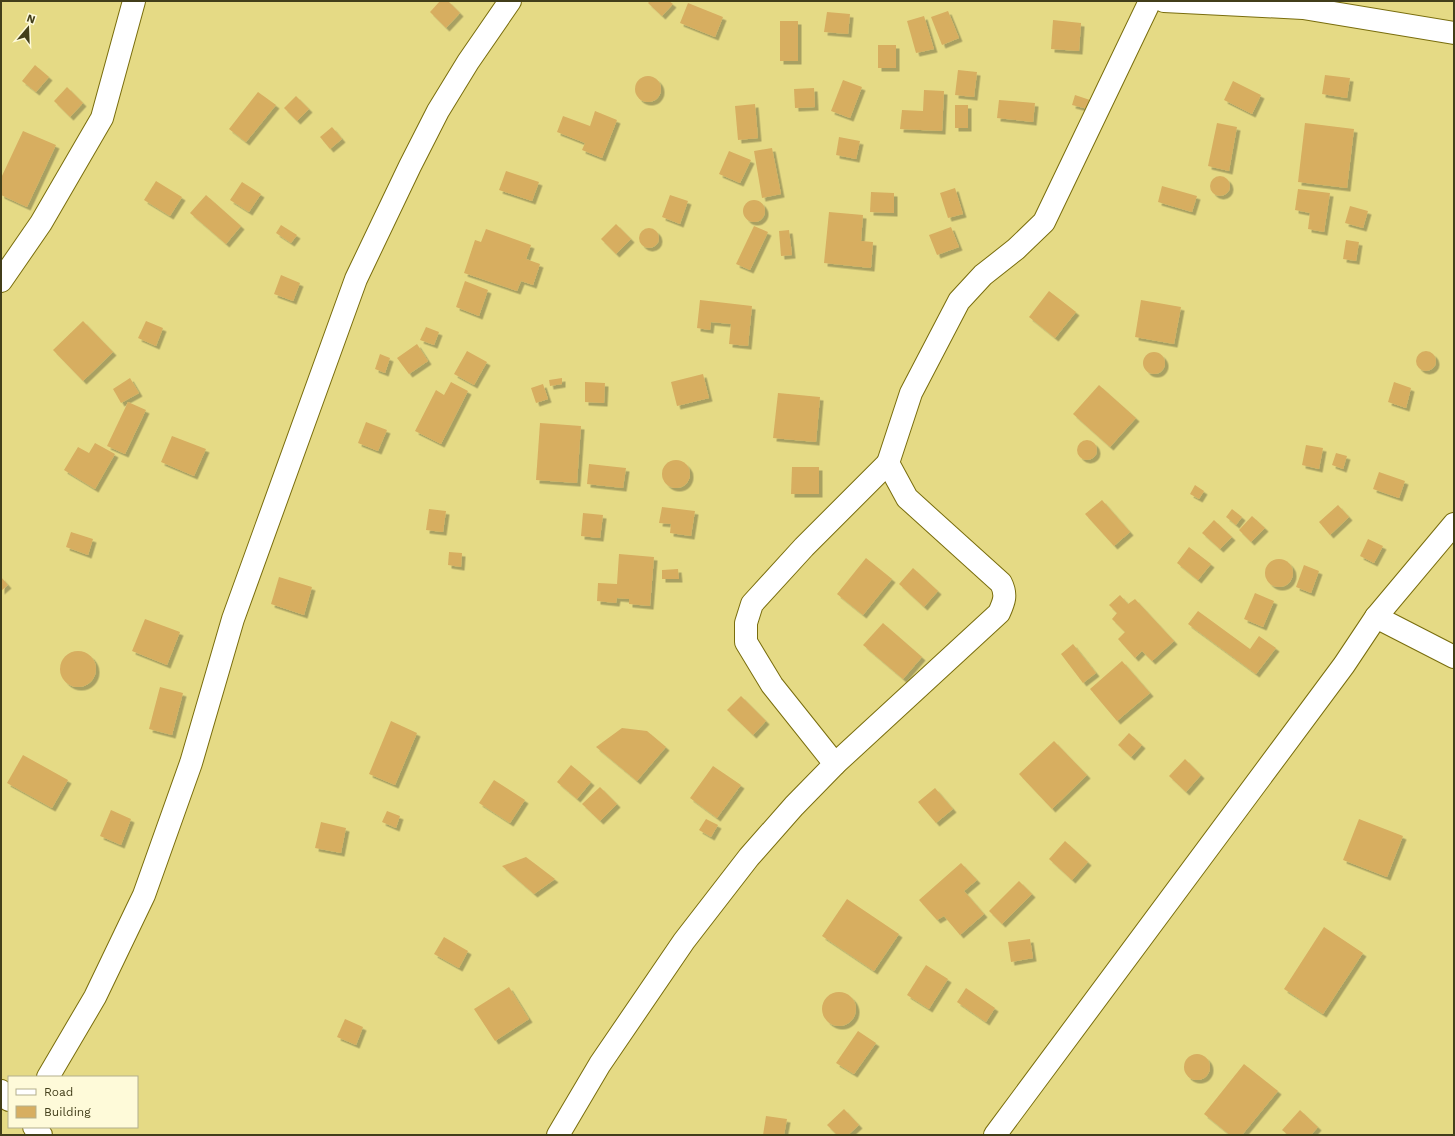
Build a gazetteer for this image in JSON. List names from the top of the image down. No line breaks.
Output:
{"legend":["Road","Building"],"north":"top"}
